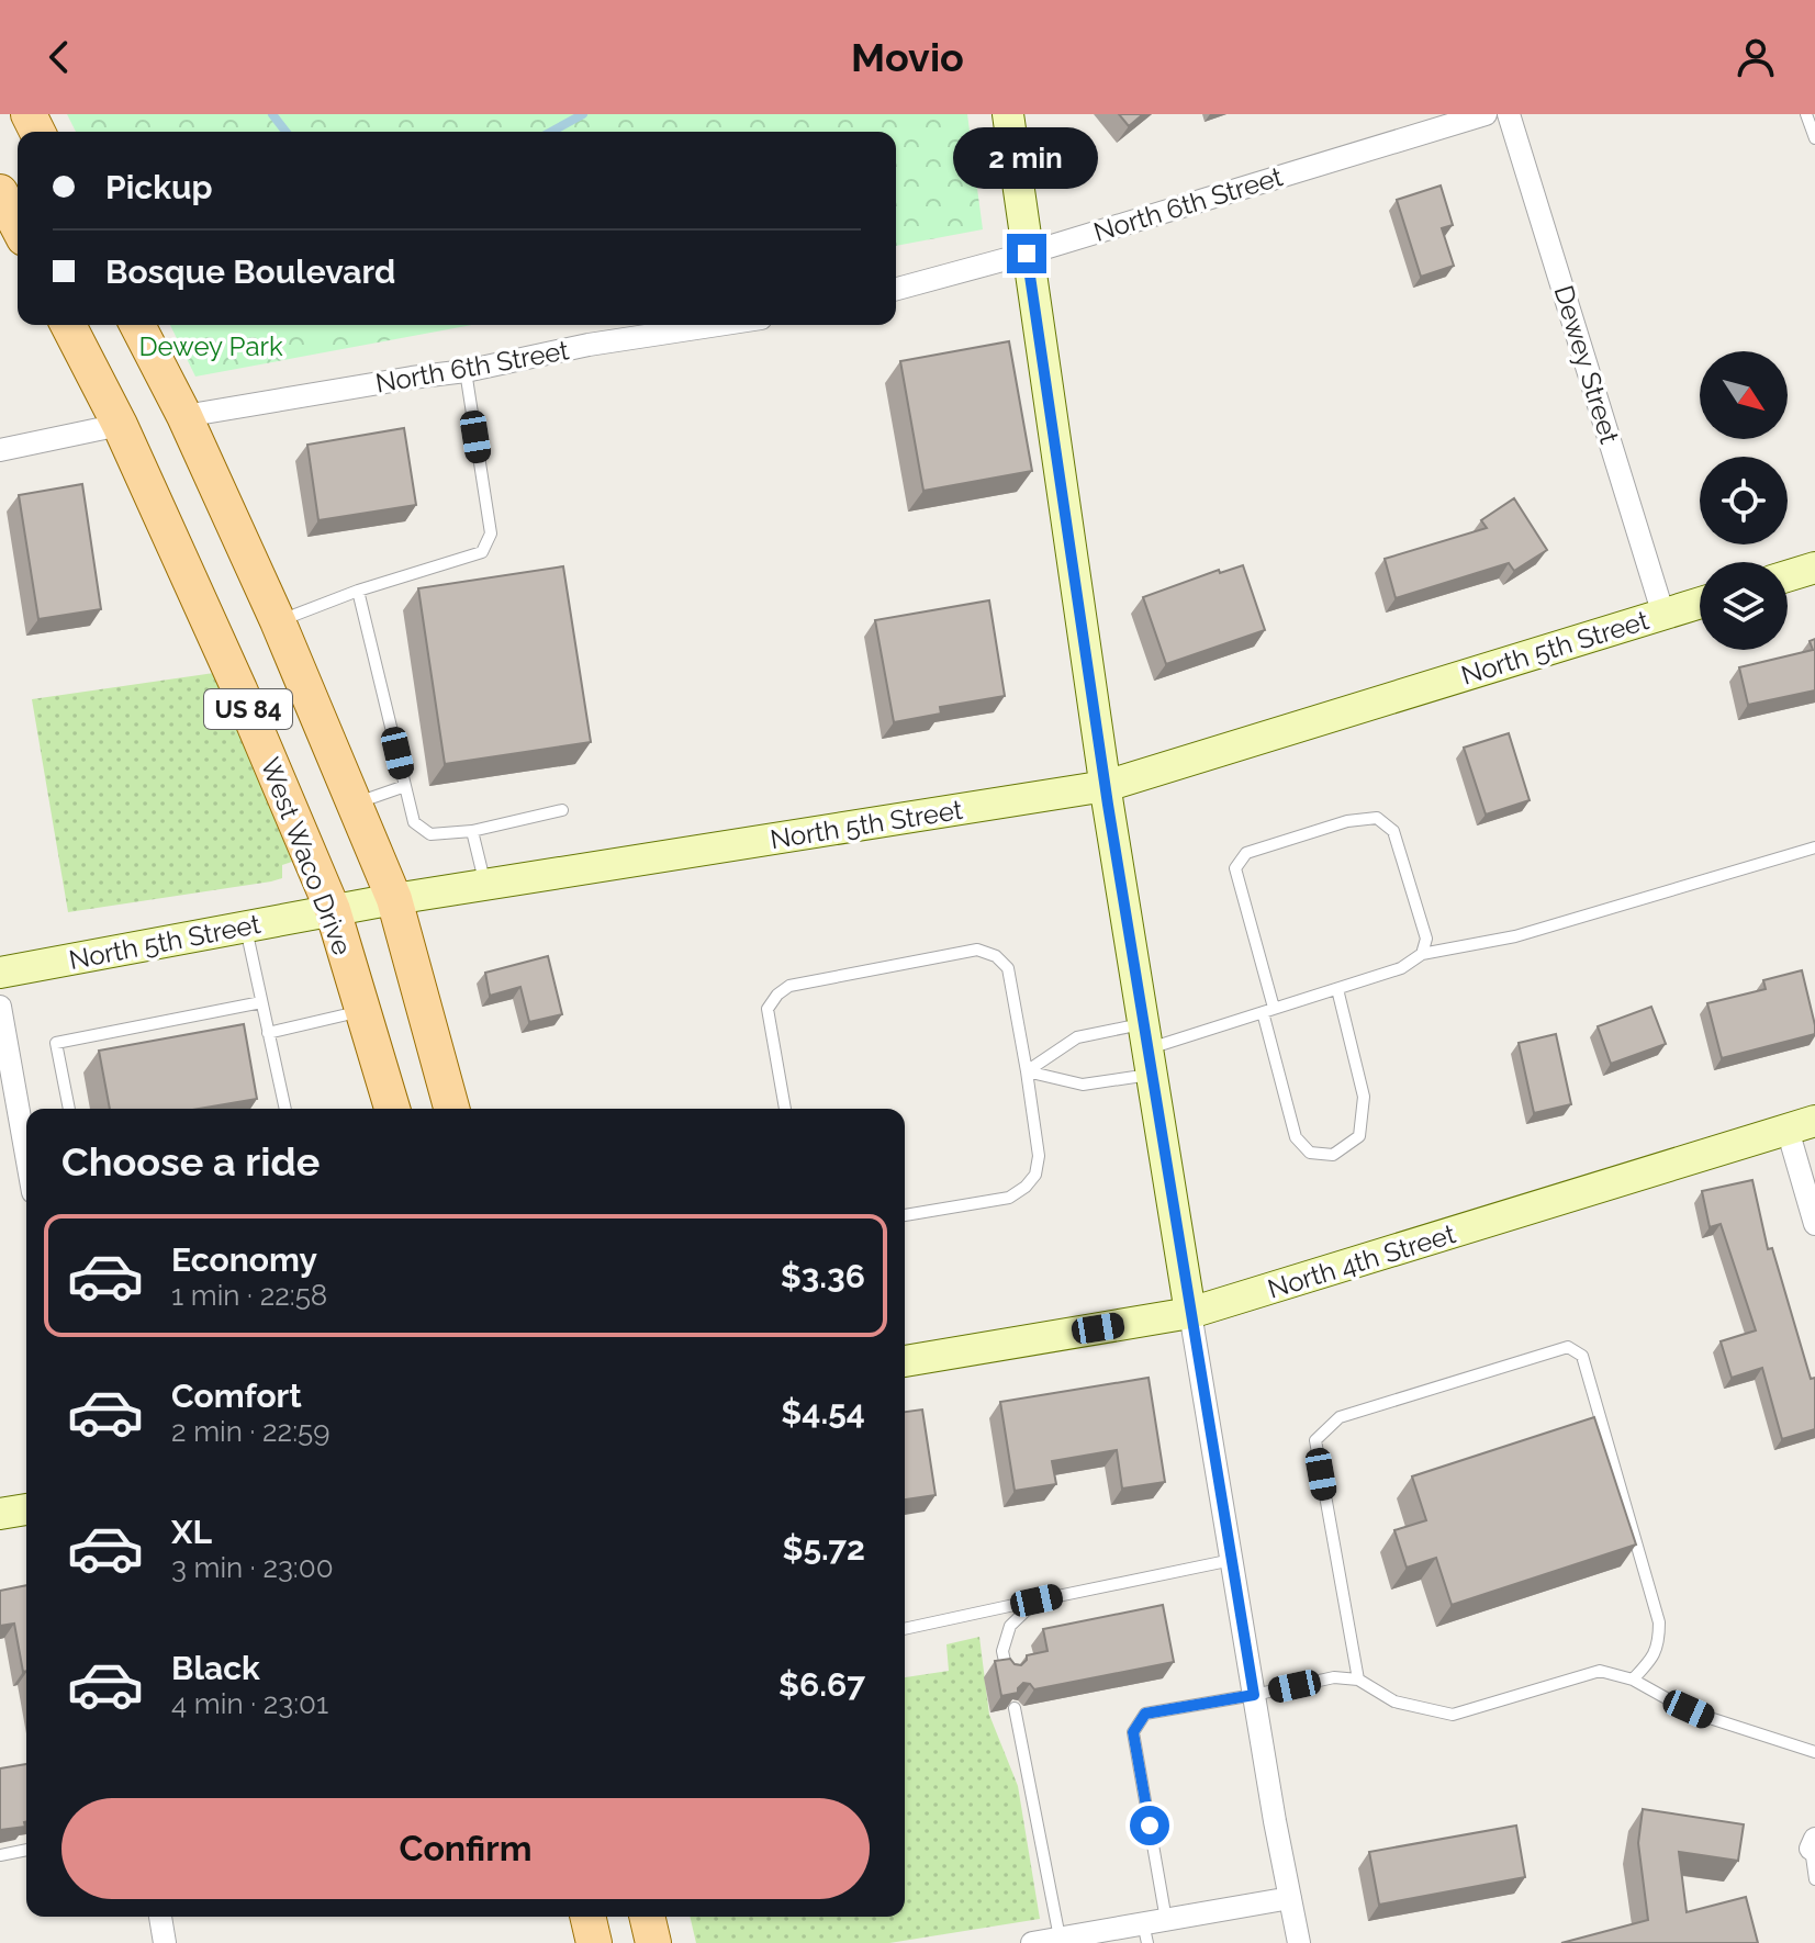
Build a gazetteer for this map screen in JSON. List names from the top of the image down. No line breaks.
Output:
{"streets":{"main road":["North 5th Street","US 84","West Waco Drive","North 4th Street"],"street":["North 6th Street","Dewey Street"]},"crossings":[["North 6th Street","US 84"],["Dewey Street","North 5th Street"],["North 5th Street","US 84"],["North 5th Street","West Waco Drive"]],"parks":["Dewey Park"],"north":"bottom right","page":{"header":"Movio","bubble":"2 min","banner":["Pickup","Bosque Boulevard"],"heading":"Choose a ride","list":[{"name":"Economy","note":"1 min · 22:58","value":"$3.36"},{"name":"Comfort","note":"2 min · 22:59","value":"$4.54"},{"name":"XL","note":"3 min · 23:00","value":"$5.72"},{"name":"Black","note":"4 min · 23:01","value":"$6.67"}],"buttons":"Confirm"}}
